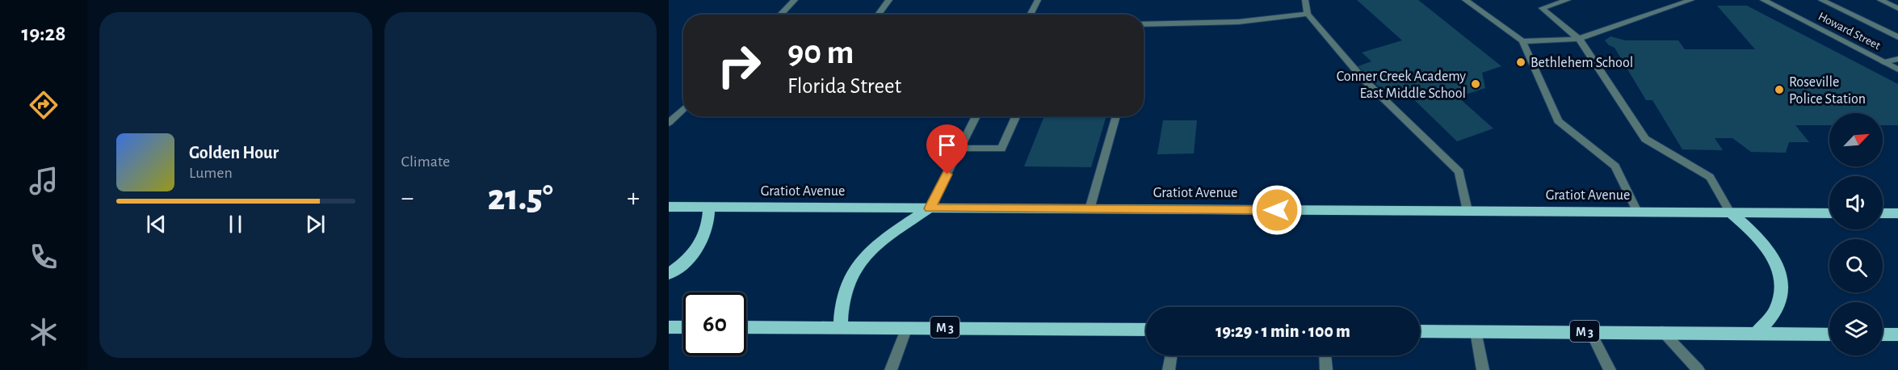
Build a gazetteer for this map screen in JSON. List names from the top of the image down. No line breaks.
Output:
{"streets":{"main road":["Gratiot Avenue","M 3"],"street":["Howard Street"]},"places":["Bethlehem School","Conner Creek Academy East Middle School","Roseville Police Station"],"north":"top right","page":{"tabs":"19:28","tile":"Climate","turn":["90 m","Florida Street"],"song":["Golden Hour","Lumen"],"heat":["−","21.5°","+"],"limit":"60","trip":"19:29 · 1 min · 100 m"}}
